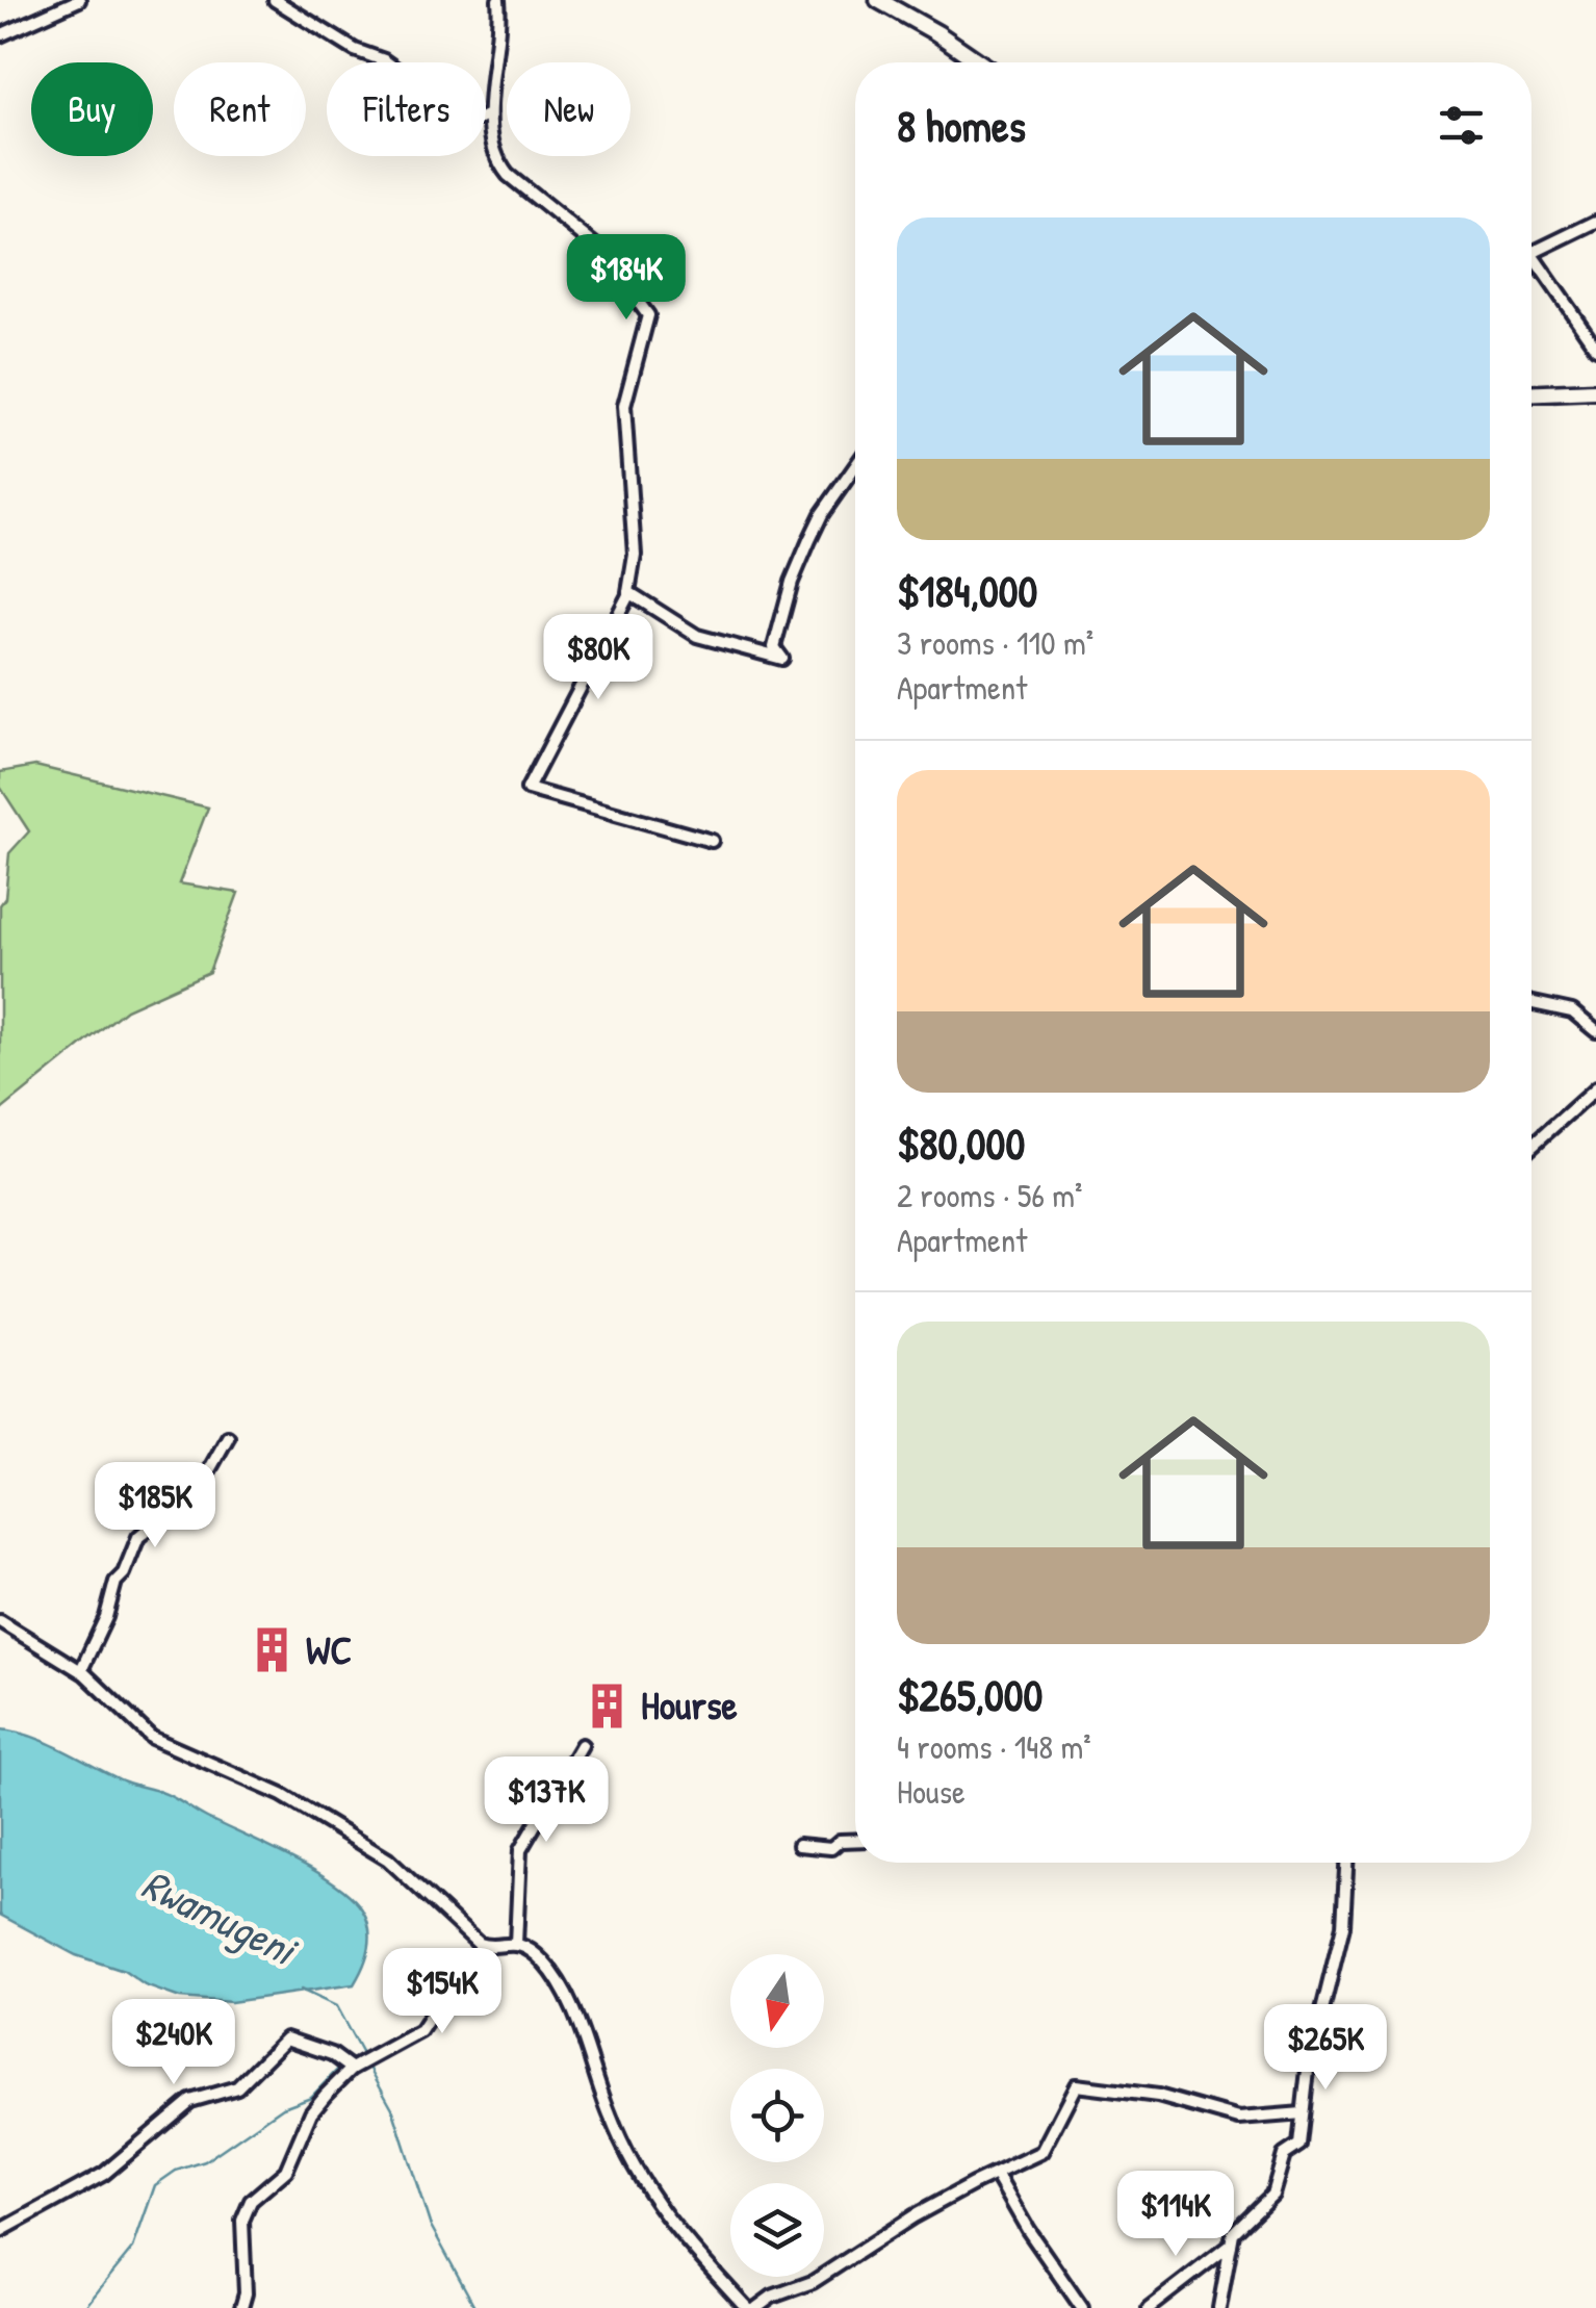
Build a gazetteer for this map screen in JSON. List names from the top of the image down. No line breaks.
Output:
{"water":["Rwamugeni"],"places":{"building":["WC","Hourse"]},"north":"bottom","page":{"chip":["Buy","Rent","Filters","New"],"heading":"8 homes","list":[{"name":"$184,000","note":"3 rooms · 110 m² · Apartment"},{"name":"$80,000","note":"2 rooms · 56 m² · Apartment"},{"name":"$265,000","note":"4 rooms · 148 m² · House"}],"price":["$184K","$80K","$185K","$137K","$154K","$240K","$265K","$114K"]}}
